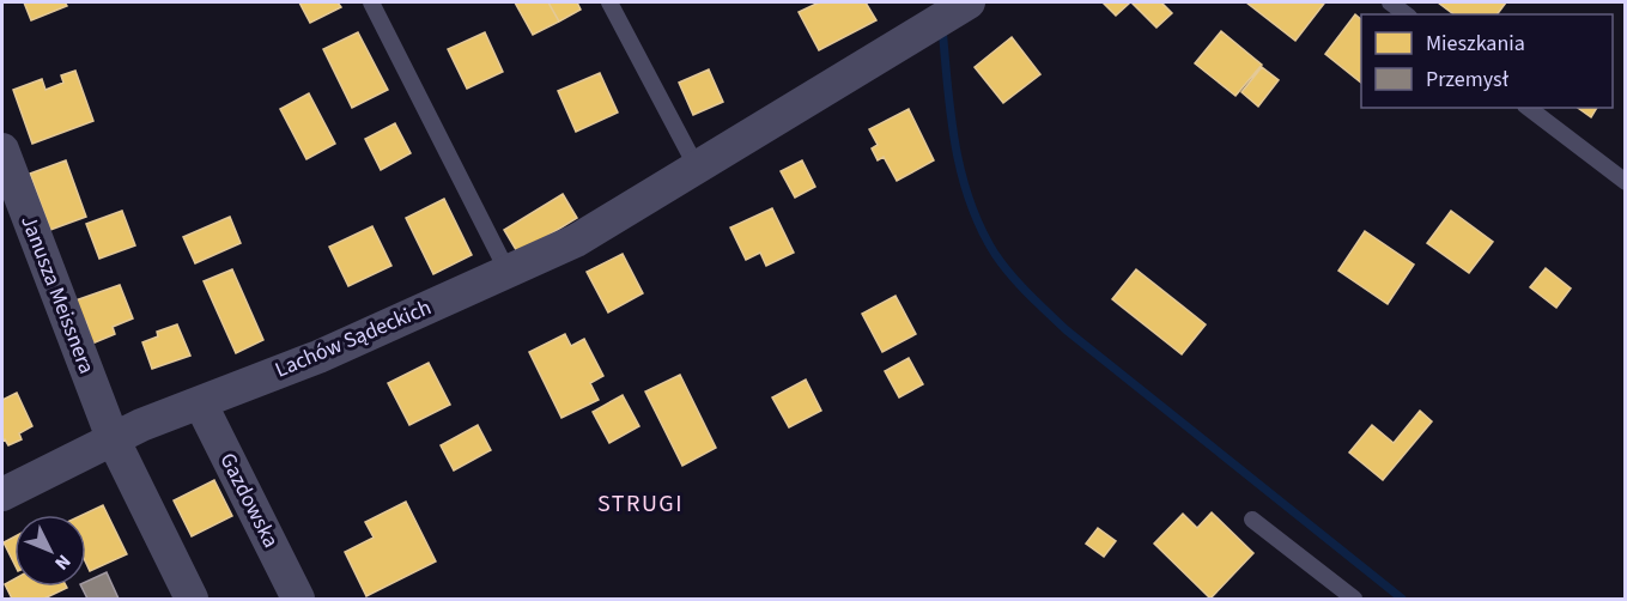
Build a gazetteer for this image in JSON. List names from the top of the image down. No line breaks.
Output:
{"streets":{"street":["Janusza Meissnera","Lachów Sądeckich","Gazdowska"]},"crossings":[["Janusza Meissnera","Lachów Sądeckich"],["Lachów Sądeckich","Gazdowska"]],"districts":["STRUGI"],"legend":["Mieszkania","Przemysł"],"north":"bottom right"}
